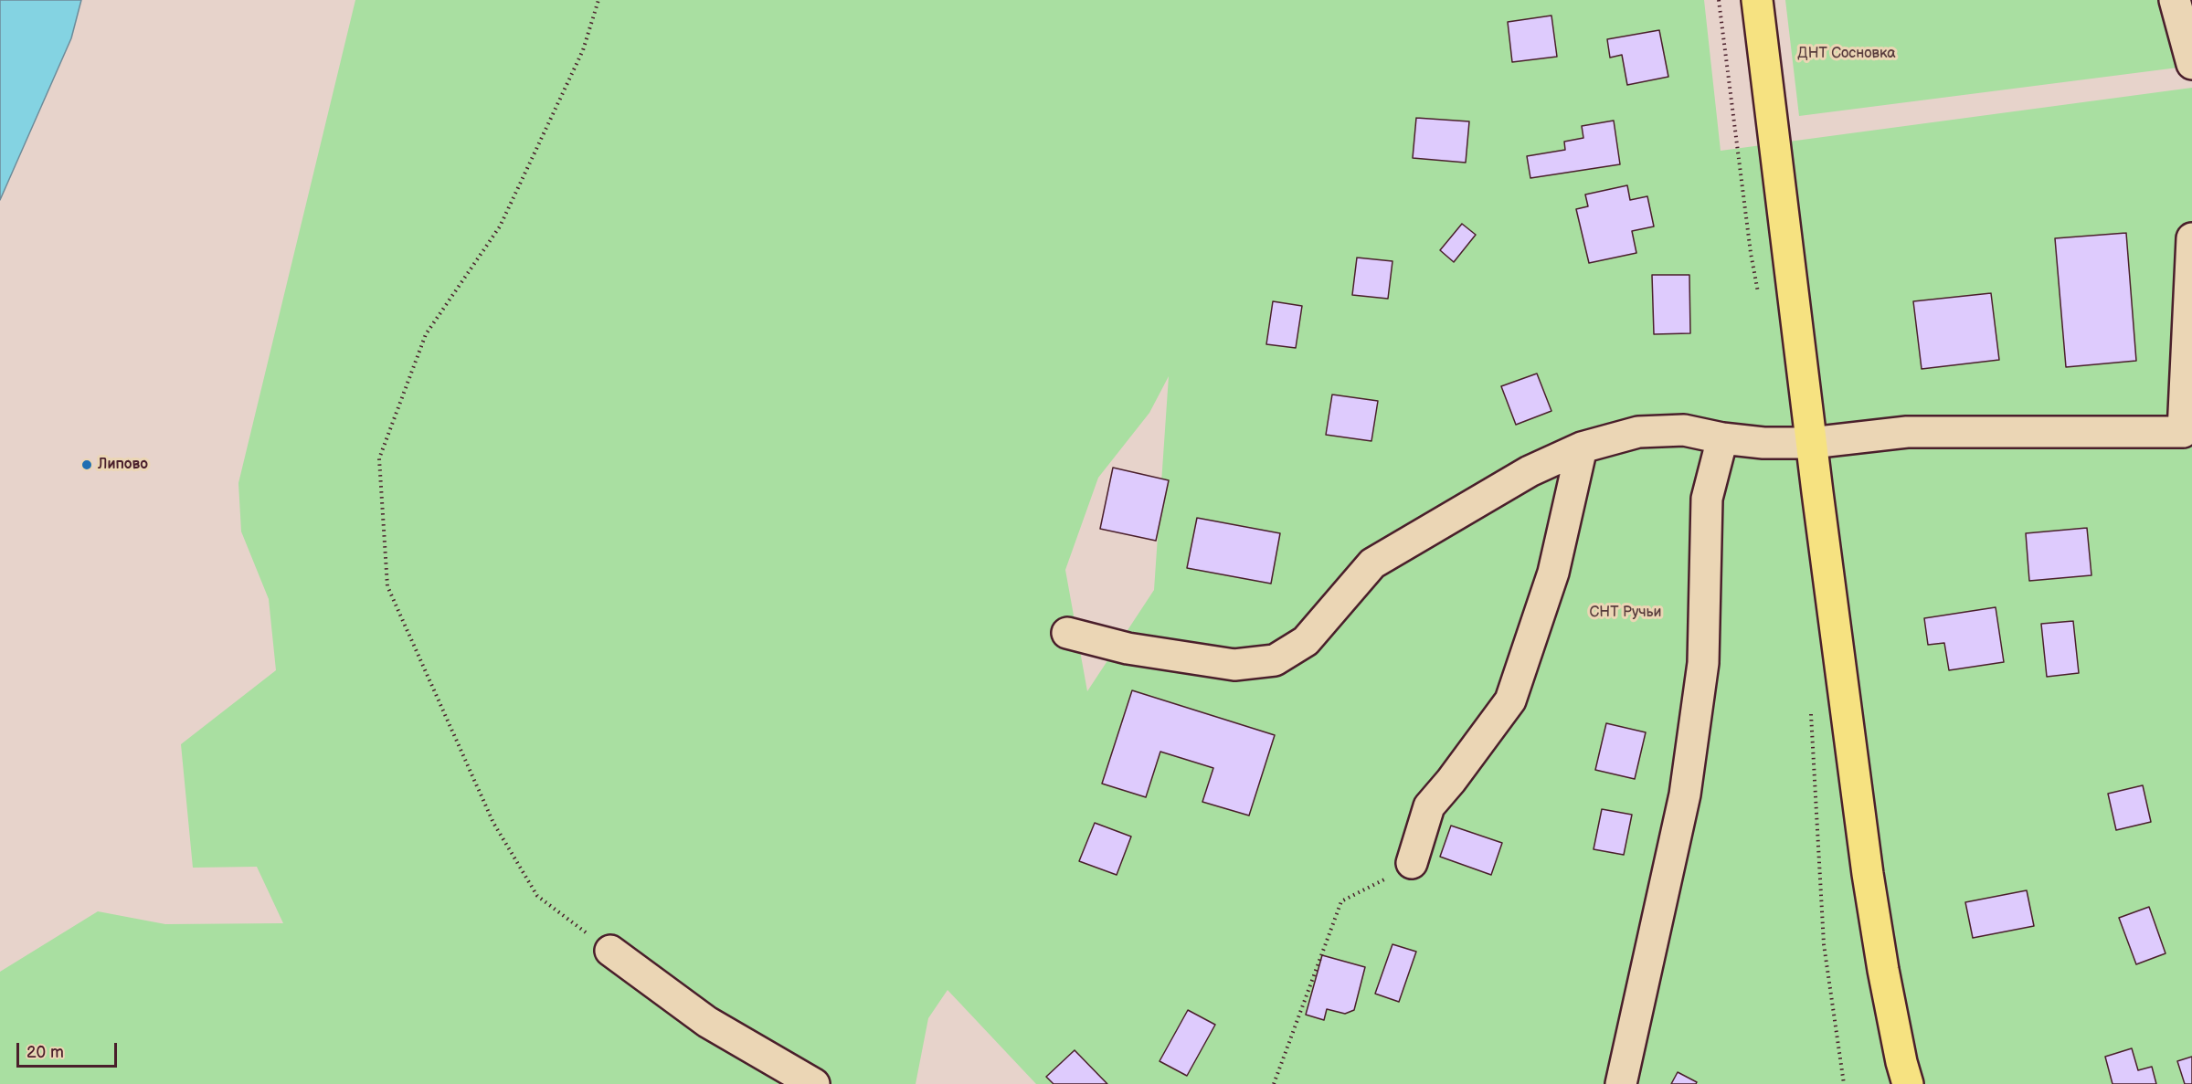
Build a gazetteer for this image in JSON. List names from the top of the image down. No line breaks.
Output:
{"parks":["ДНТ Сосновка","СНТ Ручьи"],"places":["Липово"],"scale_bar":"20 m"}
